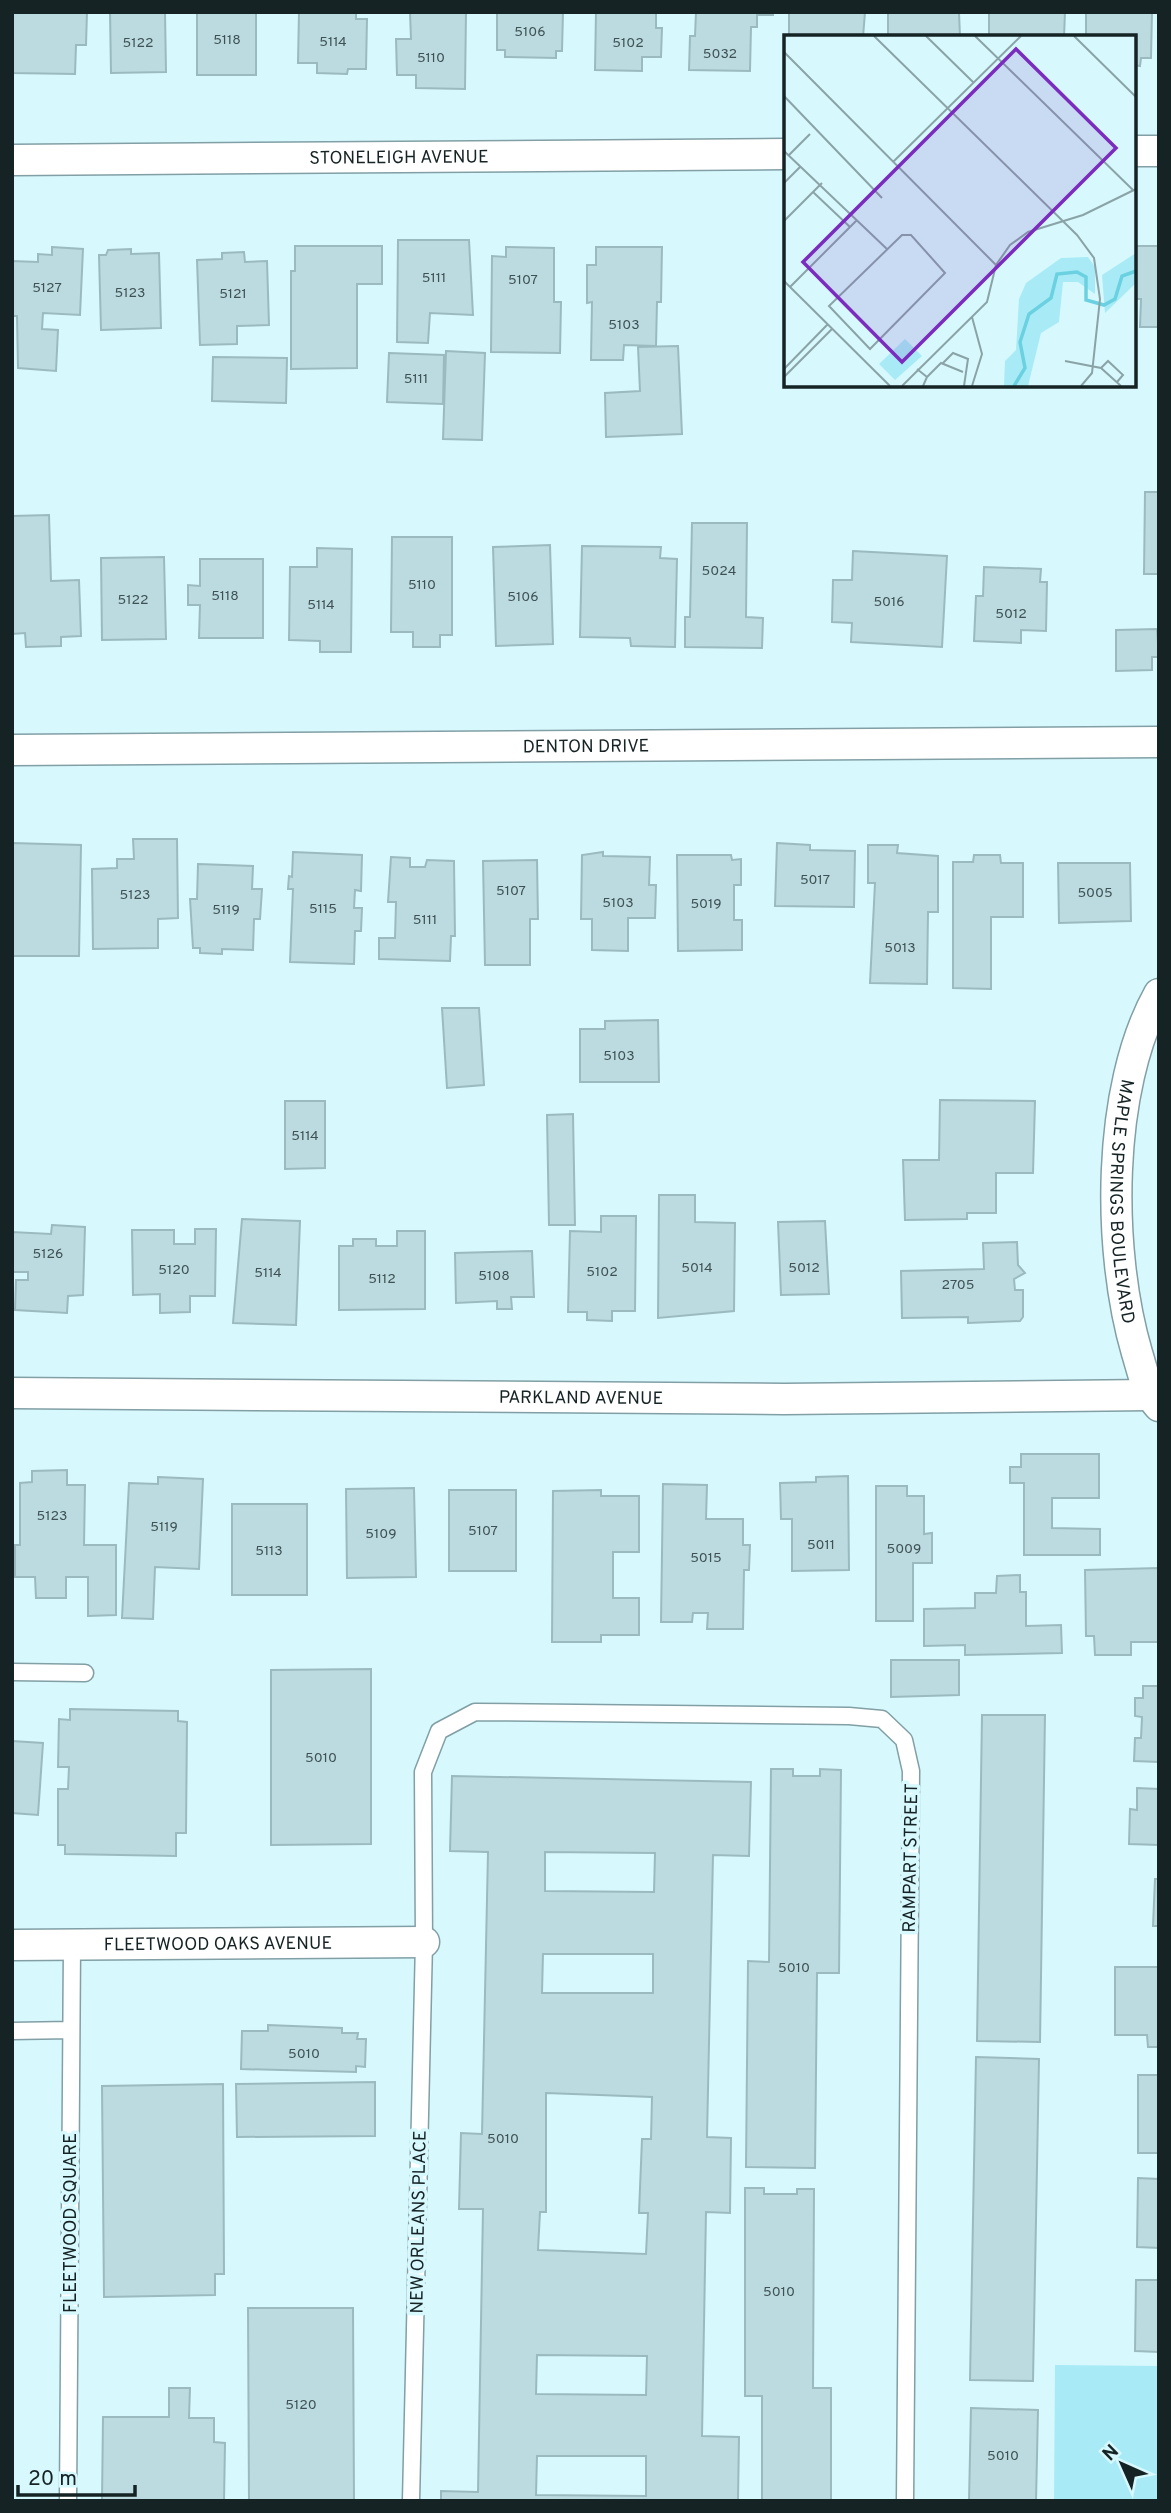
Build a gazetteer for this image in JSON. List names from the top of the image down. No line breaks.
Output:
{"streets":{"street":["STONELEIGH AVENUE","DENTON DRIVE","MAPLE SPRINGS BOULEVARD","PARKLAND AVENUE","FLEETWOOD OAKS AVENUE"],"lane":["RAMPART STREET","NEW ORLEANS PLACE","FLEETWOOD SQUARE"]},"crossings":[["MAPLE SPRINGS BOULEVARD","PARKLAND AVENUE"],["RAMPART STREET","FLEETWOOD OAKS AVENUE"],["RAMPART STREET","NEW ORLEANS PLACE"],["FLEETWOOD OAKS AVENUE","NEW ORLEANS PLACE"],["FLEETWOOD OAKS AVENUE","FLEETWOOD SQUARE"]],"house_numbers":["5106","5118","5114","5122","5102","5032","5110","5111","5107","5127","5123","5121","5103","5111","5024","5110","5118","5106","5122","5016","5114","5012","5017","5107","5005","5123","5103","5019","5115","5119","5111","5013","5103","5114","5126","5014","5012","5120","5102","5114","5108","5112","2705","5123","5119","5107","5109","5011","5009","5113","5015","5010","5010","5010","5010","5010","5120","5010"],"scale_bar":"20 m","north":"top left"}
